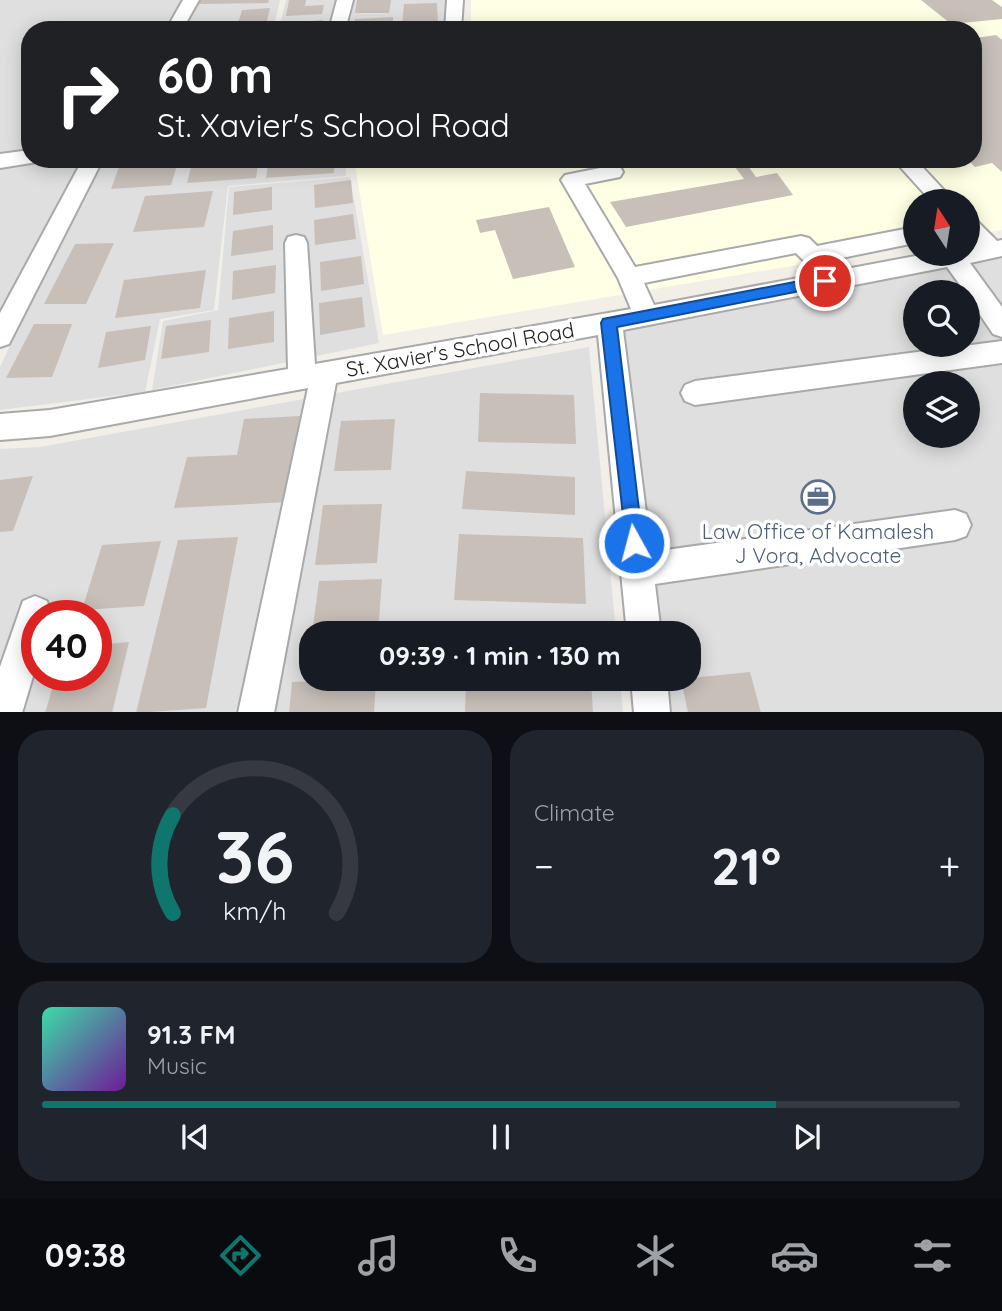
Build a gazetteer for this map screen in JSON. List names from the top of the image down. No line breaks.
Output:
{"streets":{"street":["St. Xavier's School Road"]},"places":{"office":["Law Office of Kamalesh J Vora, Advocate"]},"north":"top","page":{"turn":["60 m","St. Xavier's School Road"],"limit":"40","trip":"09:39 · 1 min · 130 m","tile":"Climate","heat":["−","21°","+"],"song":["91.3 FM","Music"],"tabs":"09:38","gauge":["36","km/h"]}}
